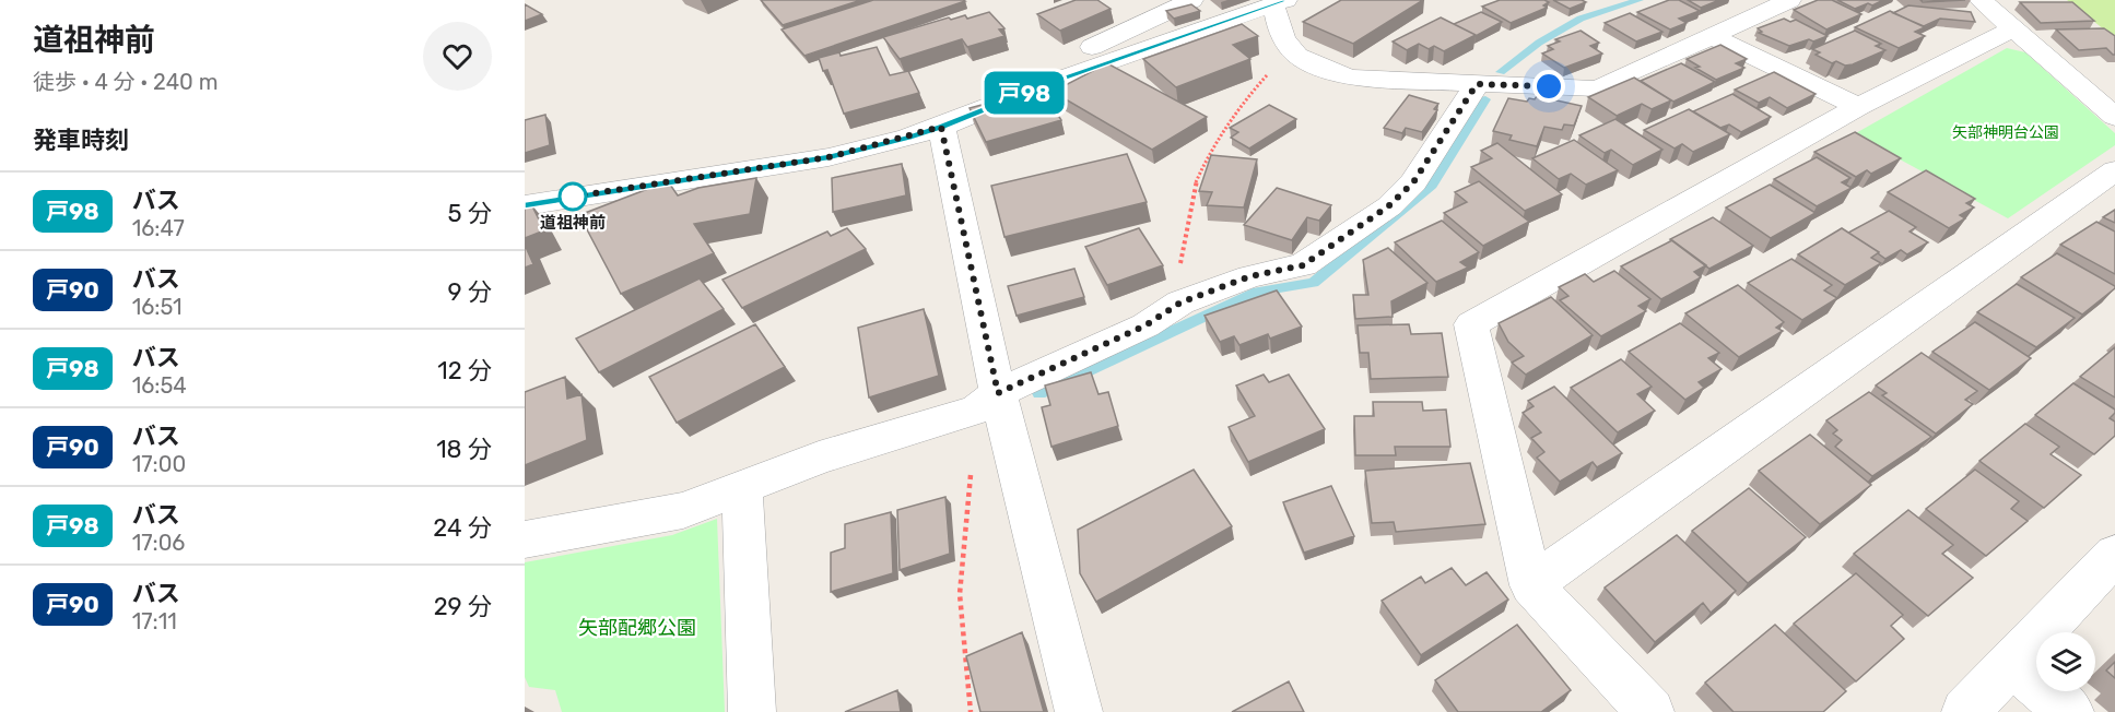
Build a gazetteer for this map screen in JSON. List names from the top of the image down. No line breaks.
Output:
{"parks":["矢部神明台公園","矢部配郷公園"],"places":["道祖神前"],"lines":["bus line 戸98"],"page":{"heading":[["道祖神前","徒歩 · 4 分 · 240 m"],"発車時刻"],"on_map":"戸98","list":[{"mark":"戸98","name":"バス","note":"16:47","value":"5 分"},{"mark":"戸90","name":"バス","note":"16:51","value":"9 分"},{"mark":"戸98","name":"バス","note":"16:54","value":"12 分"},{"mark":"戸90","name":"バス","note":"17:00","value":"18 分"},{"mark":"戸98","name":"バス","note":"17:06","value":"24 分"},{"mark":"戸90","name":"バス","note":"17:11","value":"29 分"}]}}
